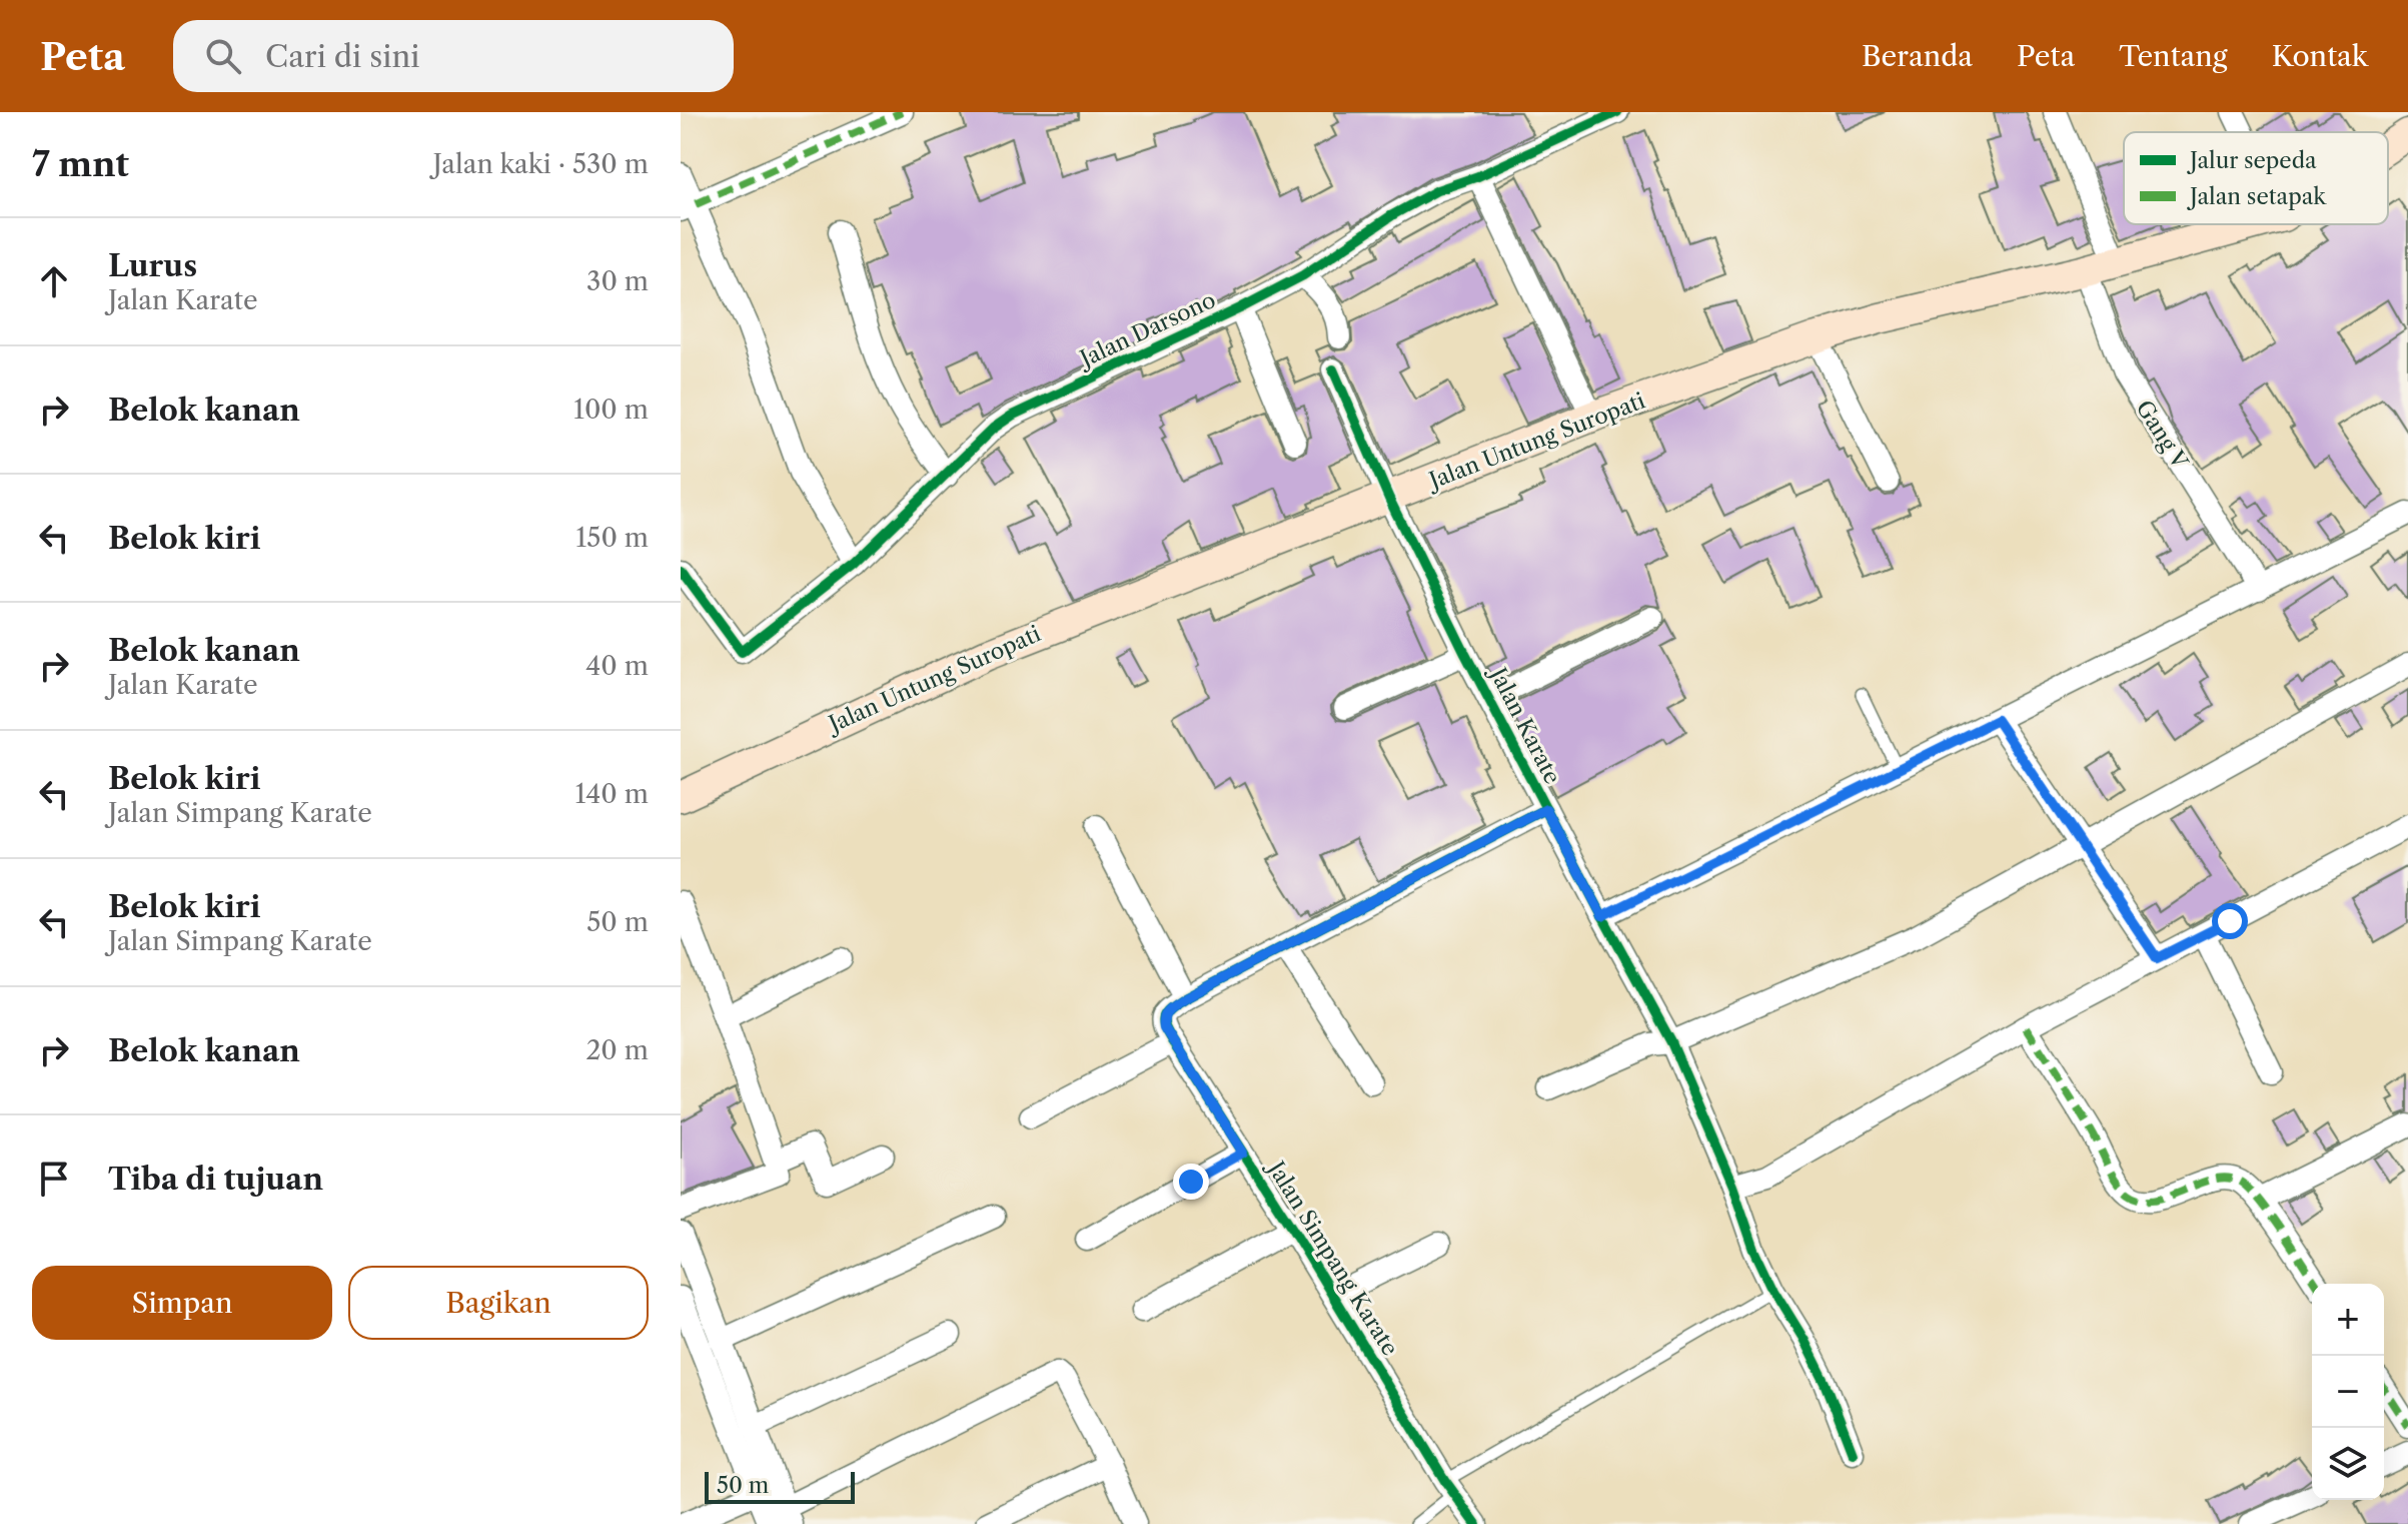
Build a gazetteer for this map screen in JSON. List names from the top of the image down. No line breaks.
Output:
{"streets":{"main road":["Jalan Untung Suropati"],"street":["Jalan Darsono","Gang V","Jalan Karate","Jalan Simpang Karate"]},"crossings":[["Gang V","Jalan Untung Suropati"],["Jalan Untung Suropati","Jalan Karate"],["Jalan Karate","Jalan Simpang Karate"]],"legend":["Jalur sepeda","Jalan setapak"],"scale_bar":"50 m","page":{"header":"Peta","search":"Cari di sini","nav":["Beranda","Peta","Tentang","Kontak"],"heading":["7 mnt","Jalan kaki · 530 m"],"list":[["Lurus","Jalan Karate","30 m"],["Belok kanan","100 m"],["Belok kiri","150 m"],["Belok kanan","Jalan Karate","40 m"],["Belok kiri","Jalan Simpang Karate","140 m"],["Belok kiri","Jalan Simpang Karate","50 m"],["Belok kanan","20 m"],"Tiba di tujuan"],"buttons":["Simpan","Bagikan"],"map_buttons":["+","−"],"scale":"50 m"}}
